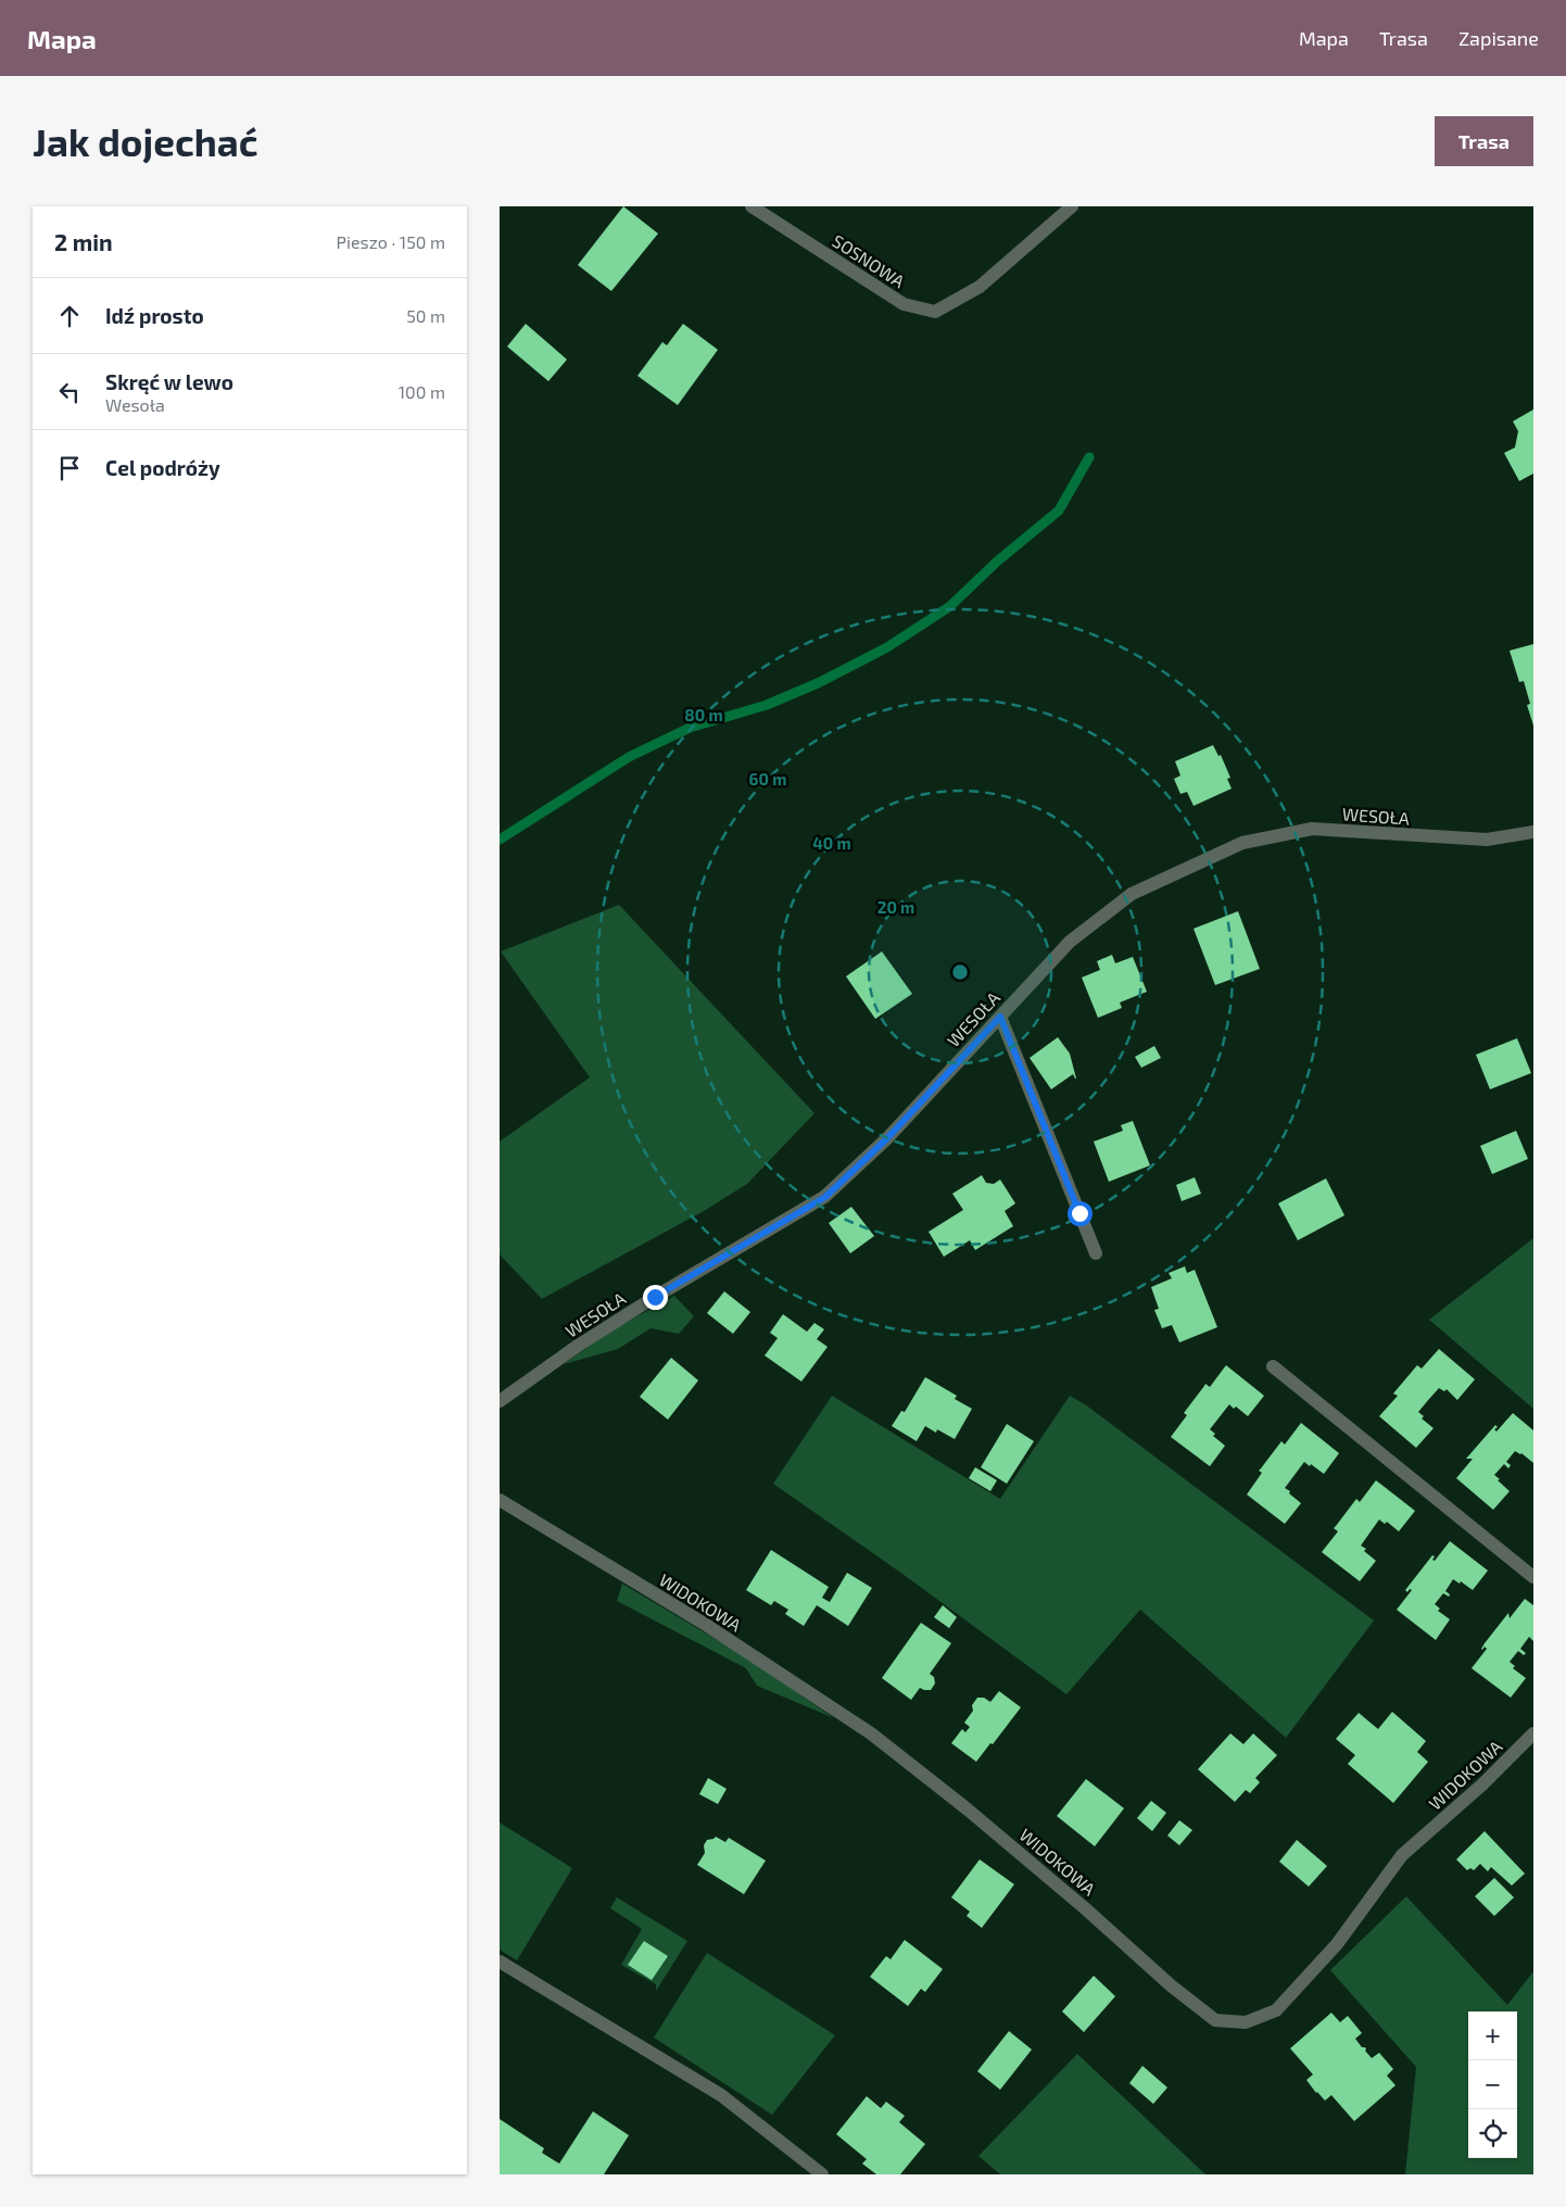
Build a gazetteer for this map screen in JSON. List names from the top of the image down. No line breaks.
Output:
{"streets":{"street":["SOSNOWA","WESOŁA","WIDOKOWA"]},"page":{"header":"Mapa","nav":["Mapa","Trasa","Zapisane"],"buttons":"Trasa","title":"Jak dojechać","heading":["2 min","Pieszo · 150 m"],"list":[["Idź prosto","50 m"],["Skręć w lewo","Wesoła","100 m"],"Cel podróży"],"map_buttons":["+","−"]},"rings":["80 m","60 m","40 m","20 m"]}
